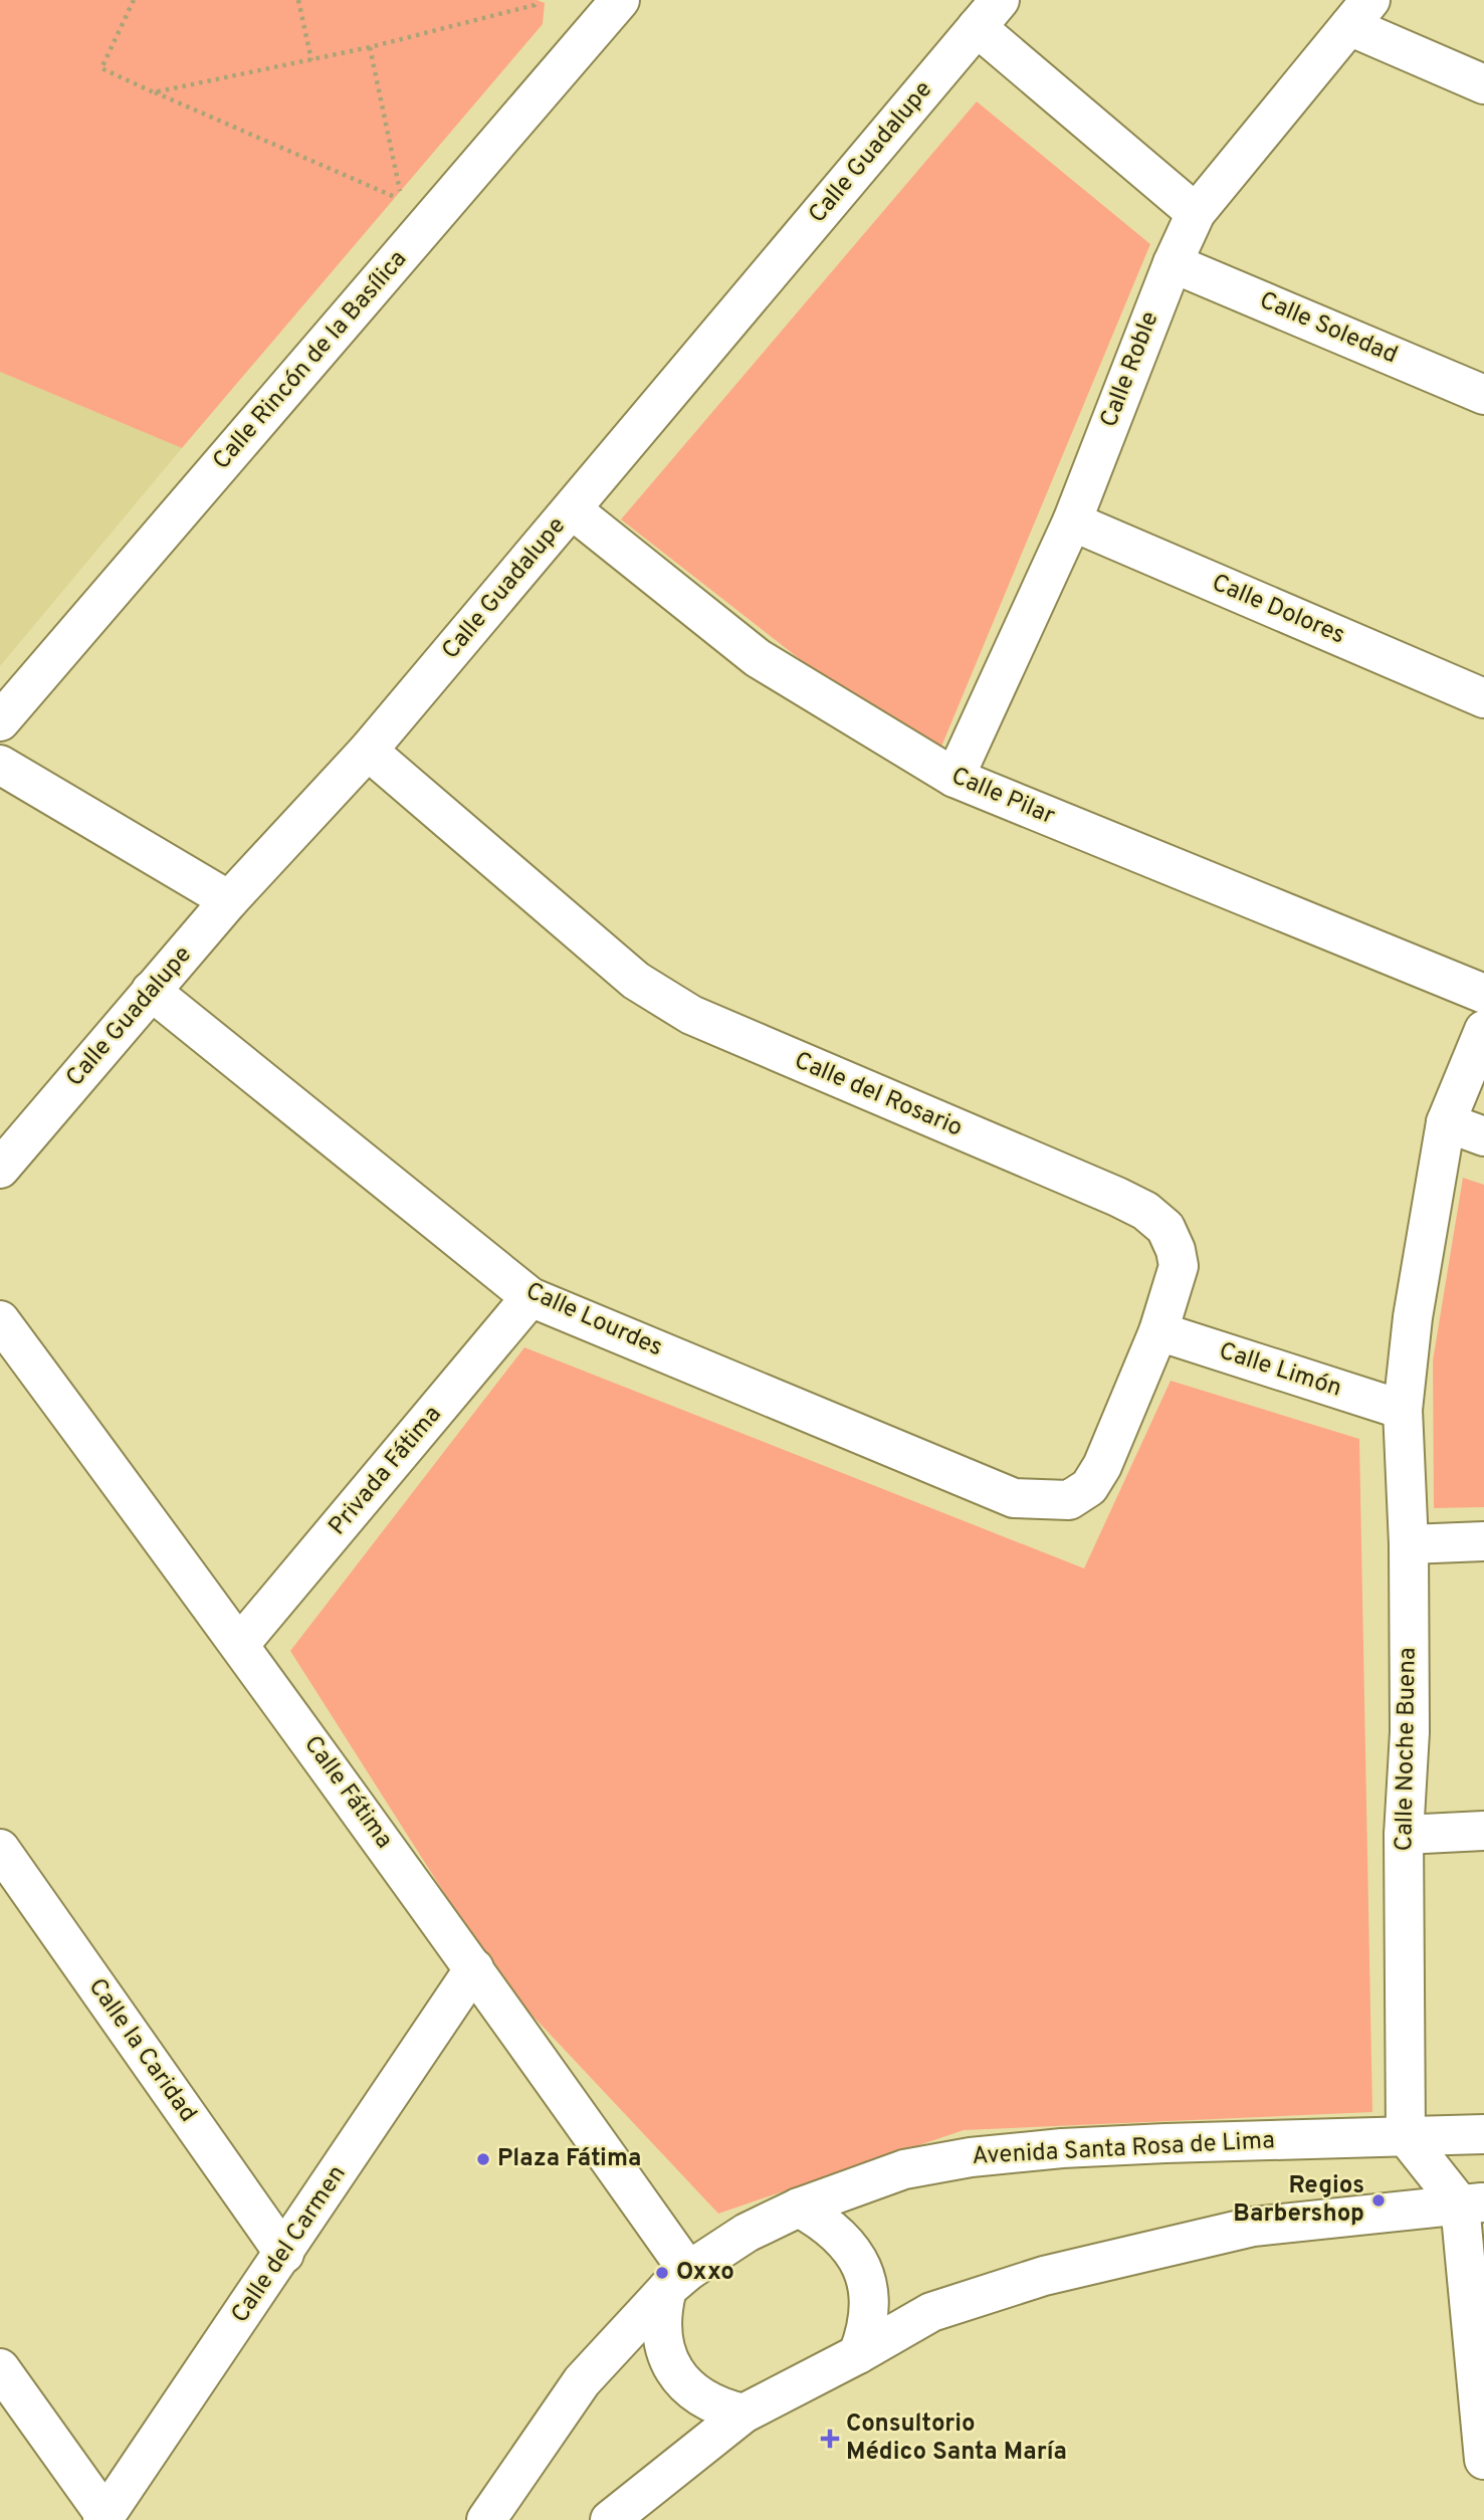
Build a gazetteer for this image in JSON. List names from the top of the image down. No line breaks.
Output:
{"streets":{"street":["Calle Guadalupe","Calle Soledad","Calle Rincón de la Basílica","Calle Roble","Calle Dolores","Calle Pilar","Calle del Rosario","Calle Lourdes","Calle Limón","Privada Fátima","Calle Noche Buena","Calle Fátima","Calle la Caridad","Avenida Santa Rosa de Lima","Calle del Carmen"]},"crossings":[["Calle Guadalupe","Calle Pilar"],["Calle Guadalupe","Calle del Rosario"],["Calle Guadalupe","Calle Lourdes"],["Calle Soledad","Calle Roble"],["Calle Roble","Calle Dolores"],["Calle Roble","Calle Pilar"],["Calle del Rosario","Calle Lourdes"],["Calle del Rosario","Calle Limón"],["Calle Lourdes","Privada Fátima"],["Calle Limón","Calle Noche Buena"],["Privada Fátima","Calle Fátima"],["Calle Noche Buena","Avenida Santa Rosa de Lima"],["Calle Fátima","Avenida Santa Rosa de Lima"],["Calle Fátima","Calle del Carmen"],["Calle la Caridad","Calle del Carmen"]],"places":{"other":["Plaza Fátima","Regios Barbershop","Oxxo"],"health":["Consultorio Médico Santa María"]}}
